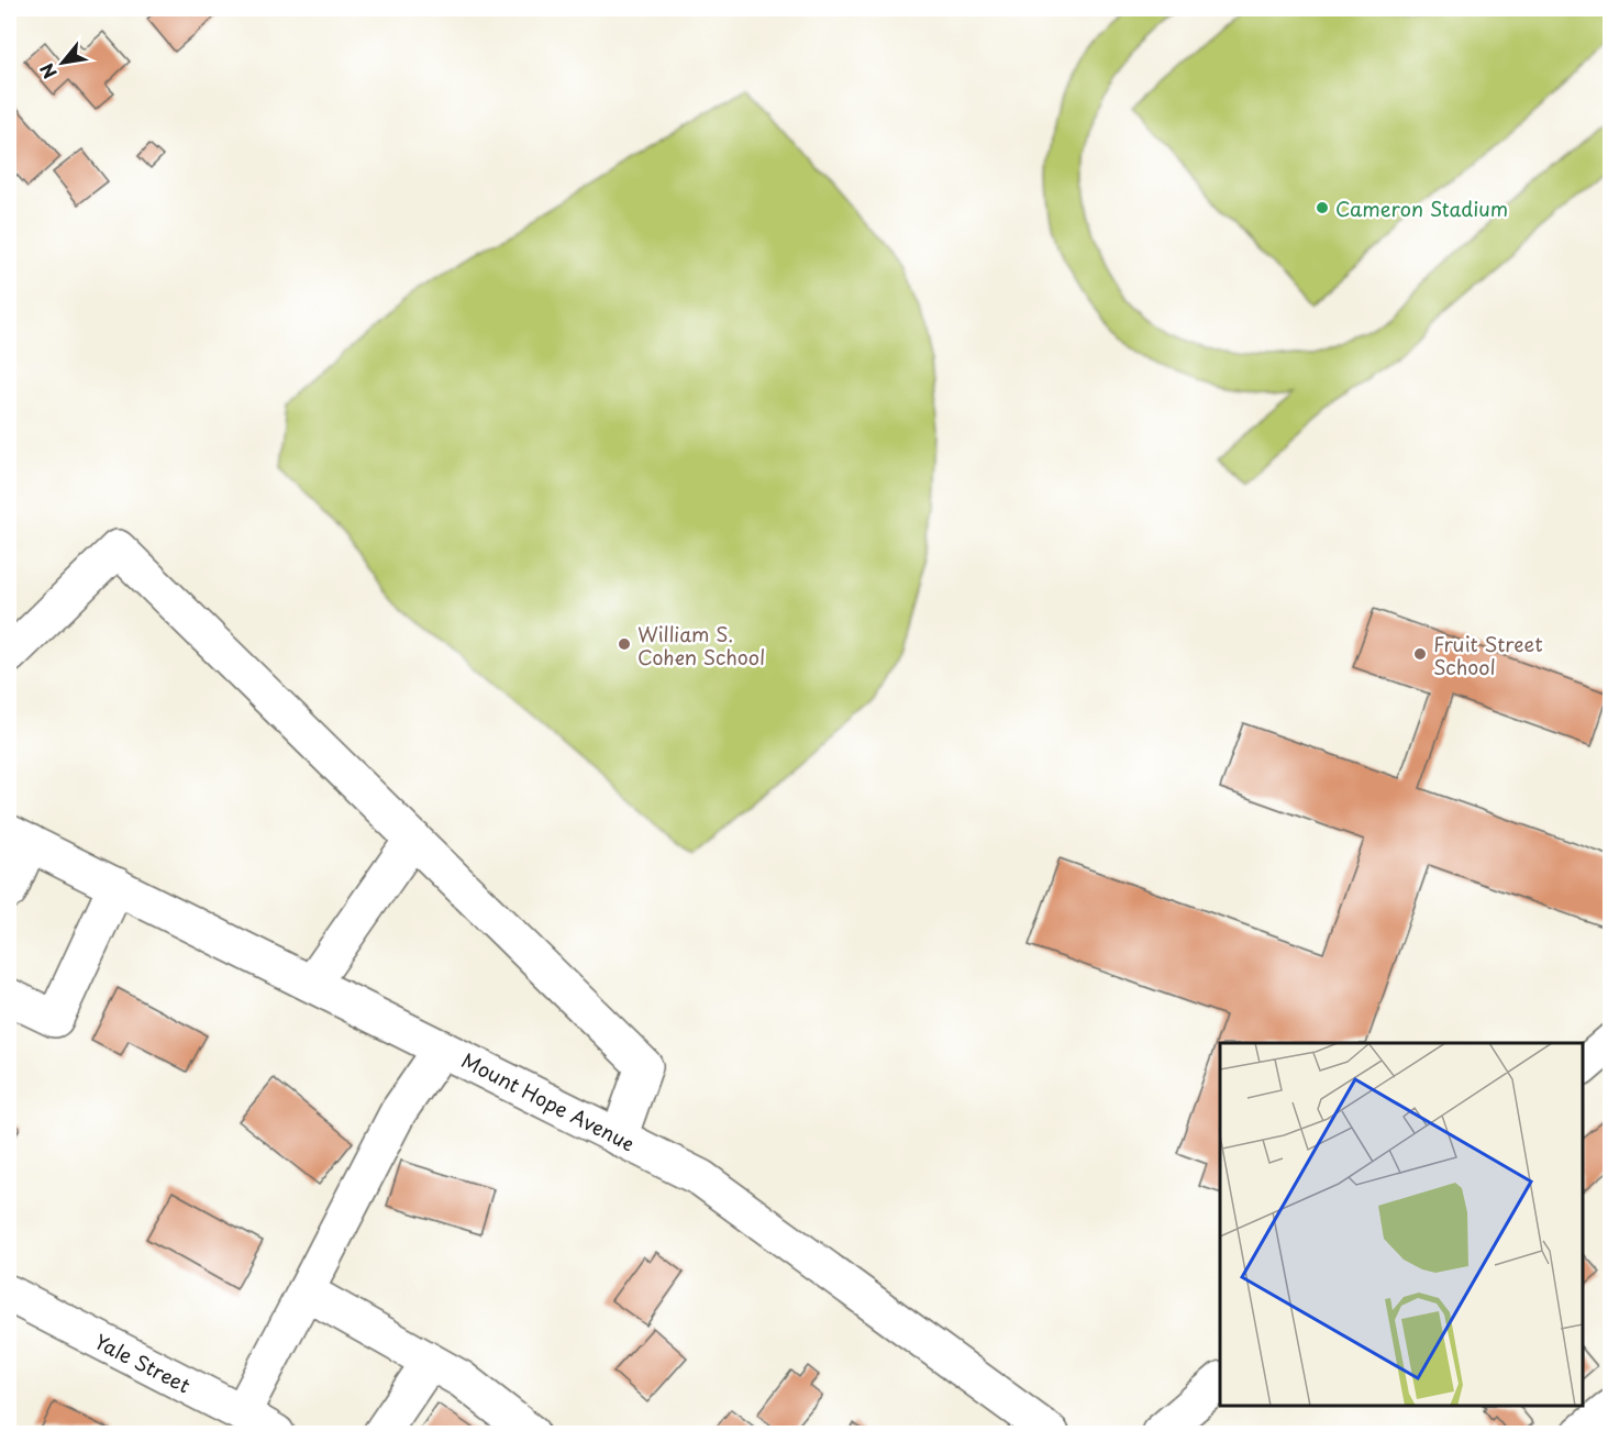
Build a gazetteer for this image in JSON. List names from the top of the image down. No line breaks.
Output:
{"streets":{"street":["Mount Hope Avenue","Yale Street"]},"places":["Cameron Stadium","William S. Cohen School","Fruit Street School"],"north":"bottom left"}
